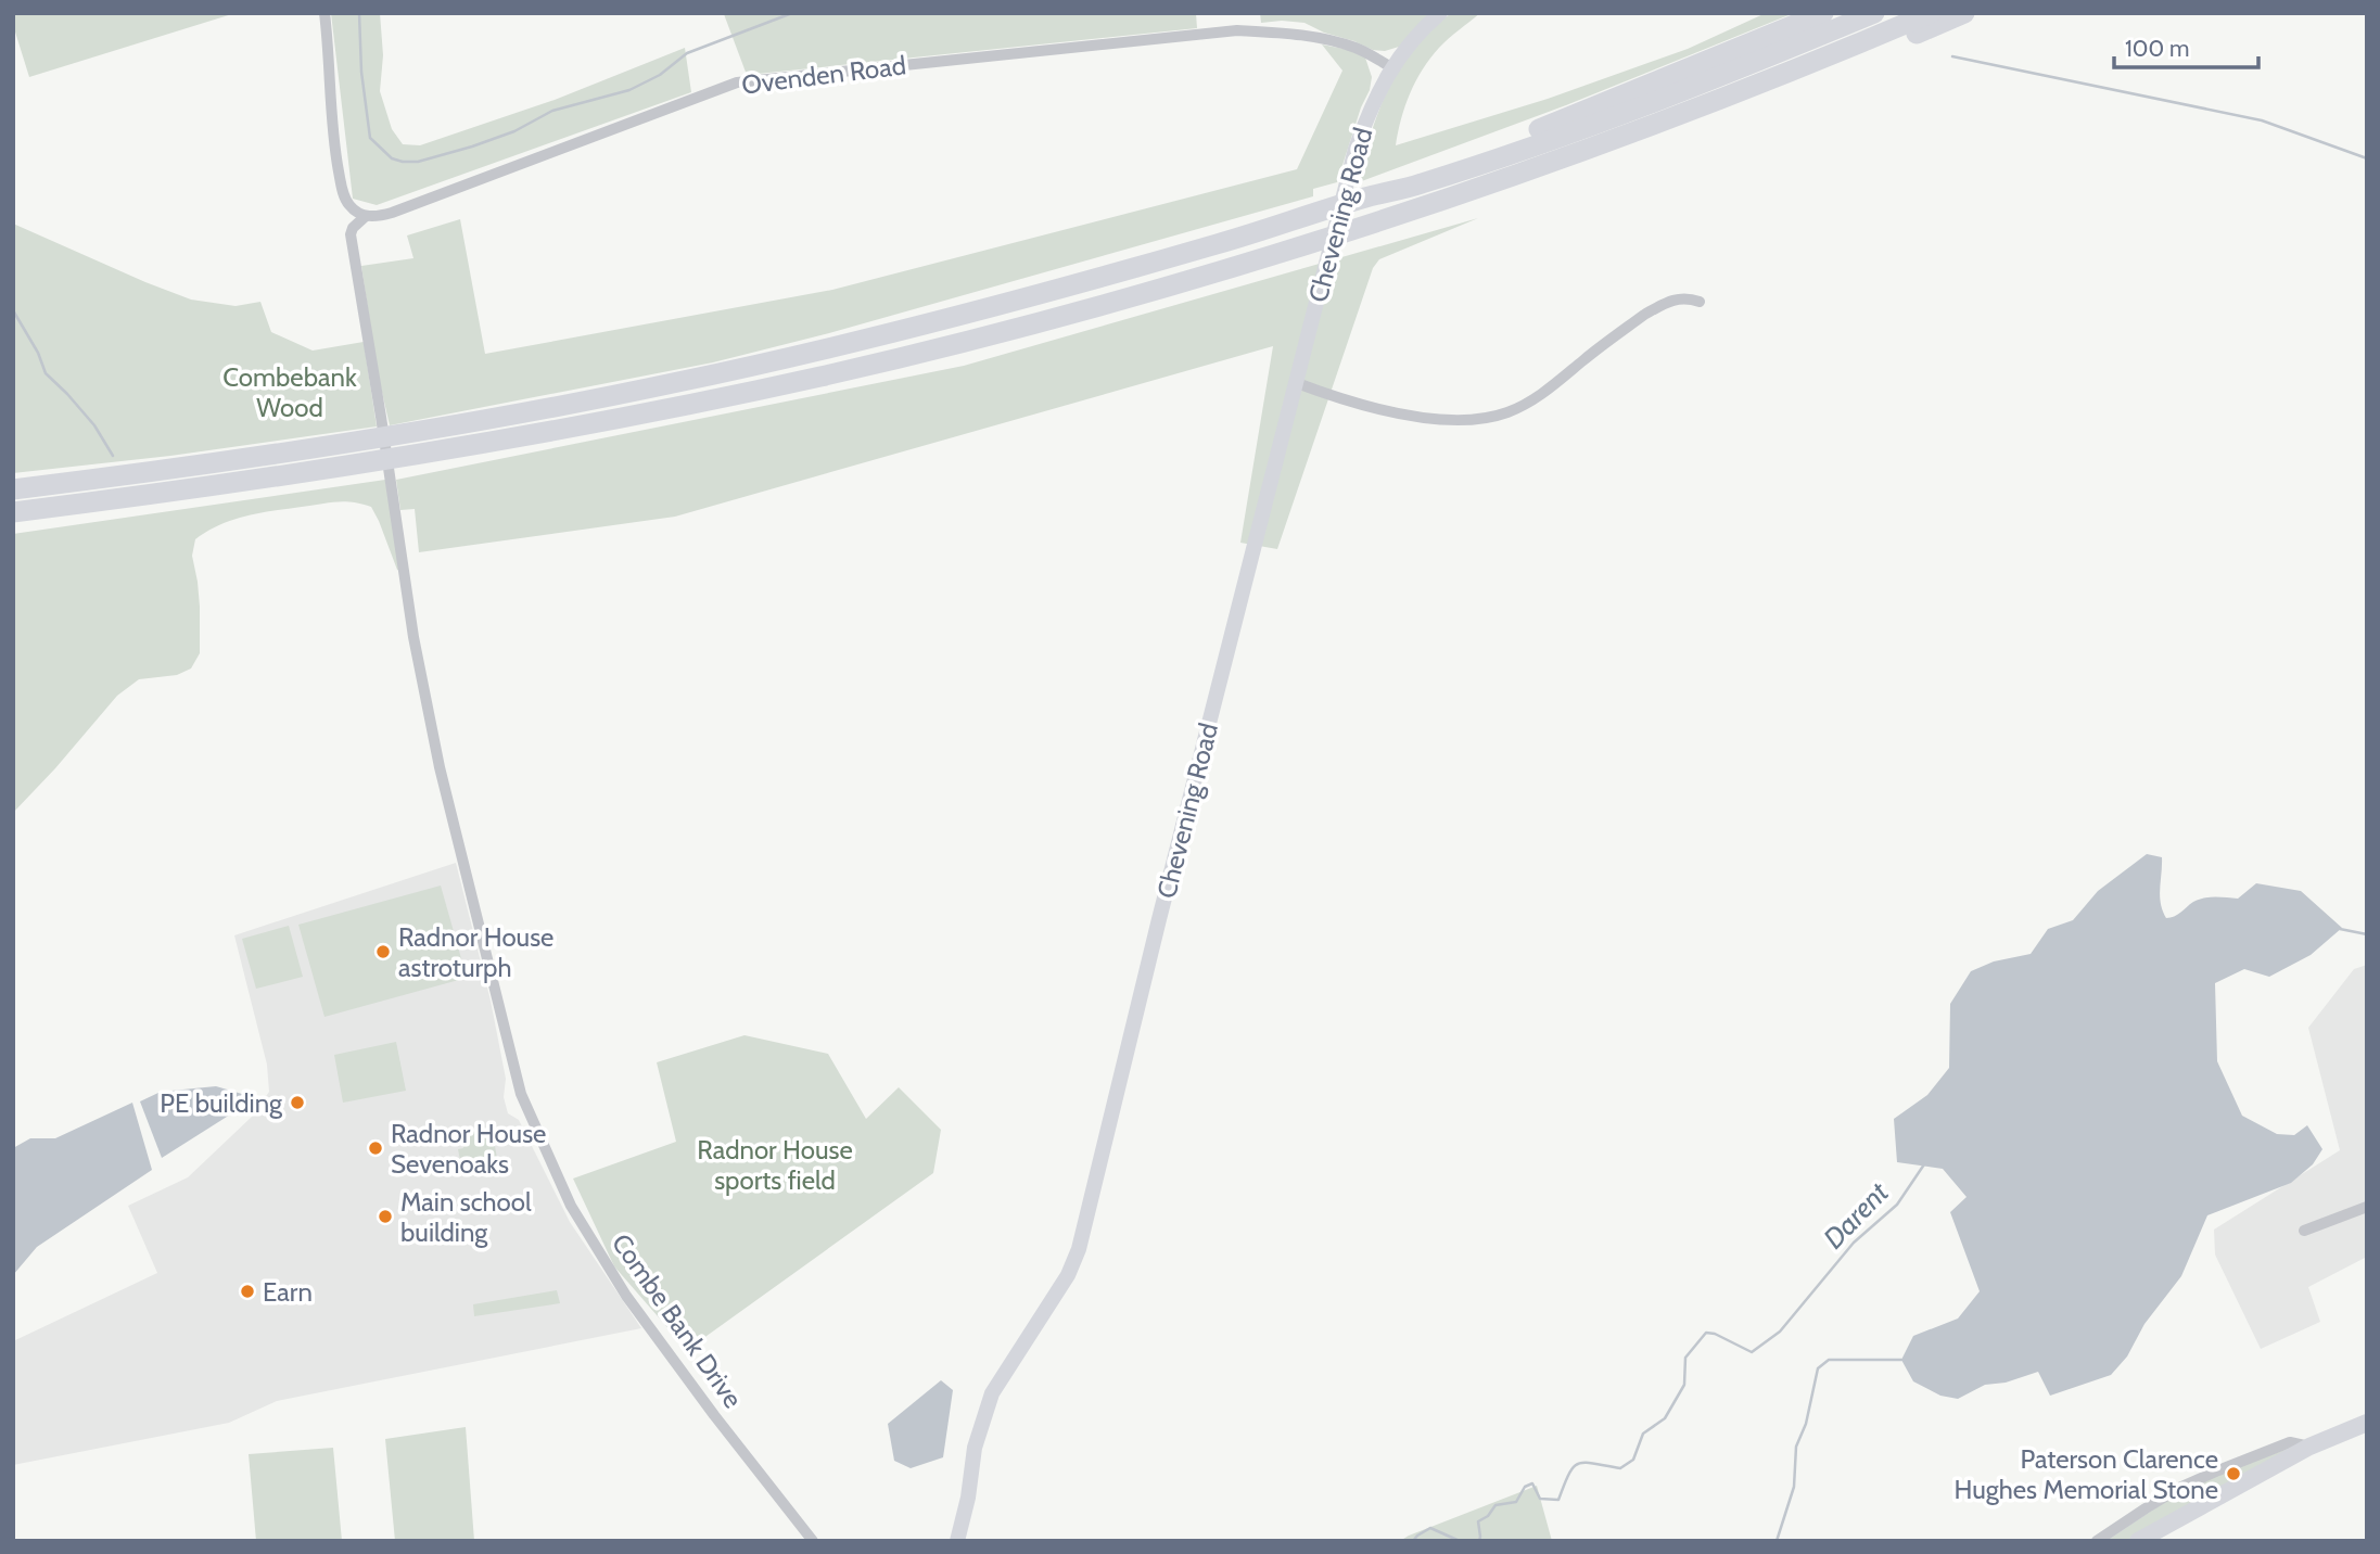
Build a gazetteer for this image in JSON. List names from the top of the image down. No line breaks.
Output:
{"streets":{"main road":["Chevening Road"],"street":["Ovenden Road","Combe Bank Drive"]},"crossings":[["Ovenden Road","Chevening Road"]],"water":["Darent"],"parks":["Combebank Wood","Radnor House sports field"],"places":["Radnor House astroturph","PE building","Radnor House Sevenoaks","Main school building","Earn","Paterson Clarence Hughes Memorial Stone"],"scale_bar":"100 m"}
